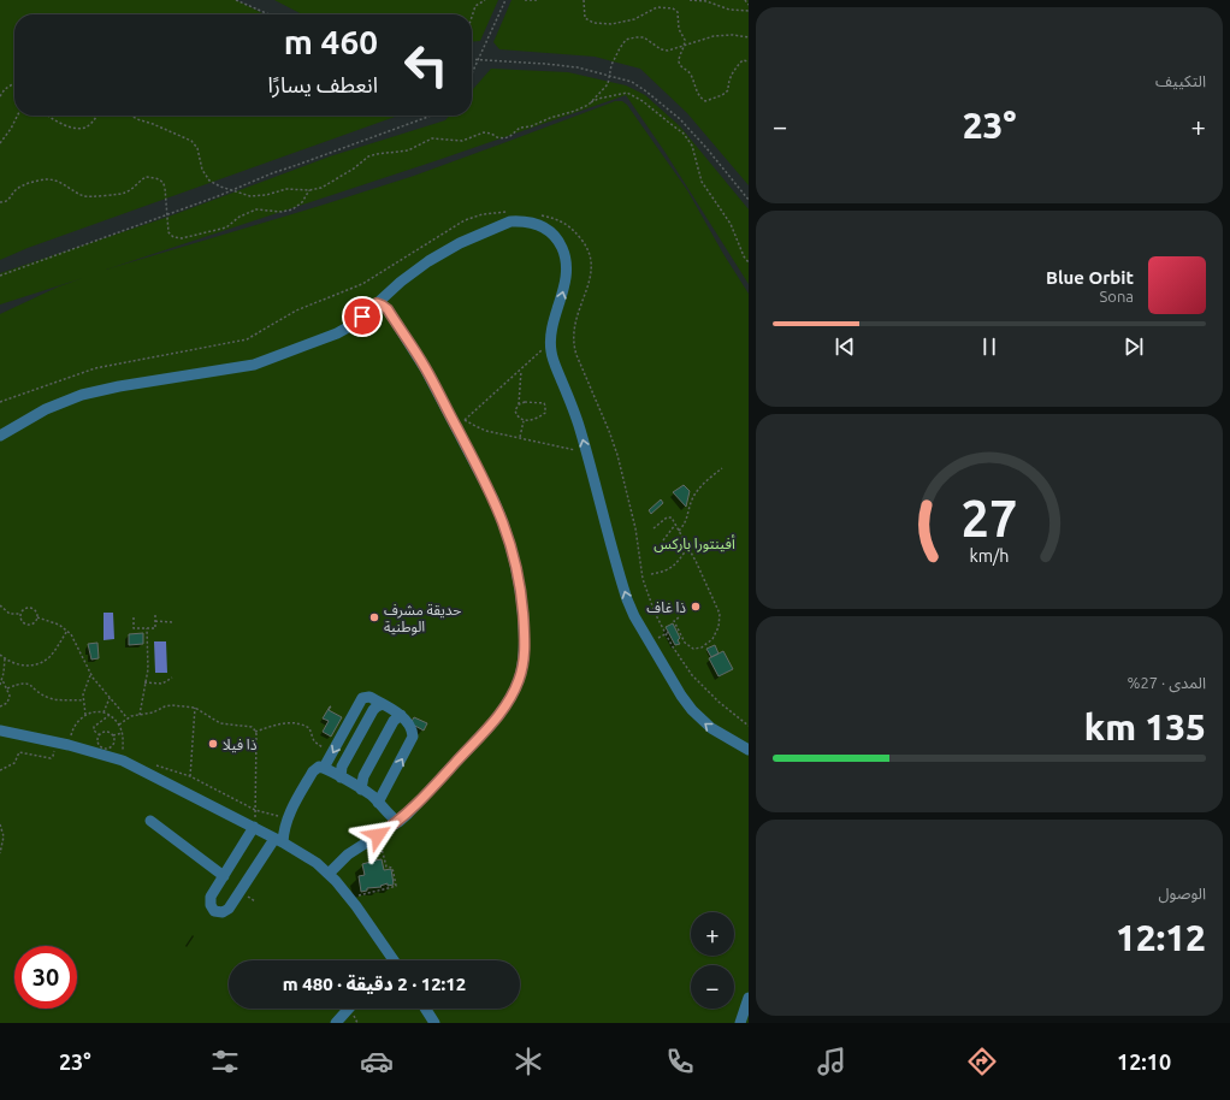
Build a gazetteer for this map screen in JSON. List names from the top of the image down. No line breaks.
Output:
{"parks":["أفينتورا باركس"],"places":["ذا غاف","حديقة مشرف الوطنية","ذا فيلا"],"page":{"tile":["التكييف",["المدى · 27%","135 km"],["الوصول","12:12"]],"turn":["460 m","انعطف يسارًا"],"heat":["−","23°","+"],"song":["Blue Orbit","Sona"],"map_buttons":["+","−"],"limit":"30","trip":"12:12 · 2 دقيقة · 480 m","tabs":["12:10","23°"],"gauge":["27","km/h"]}}
